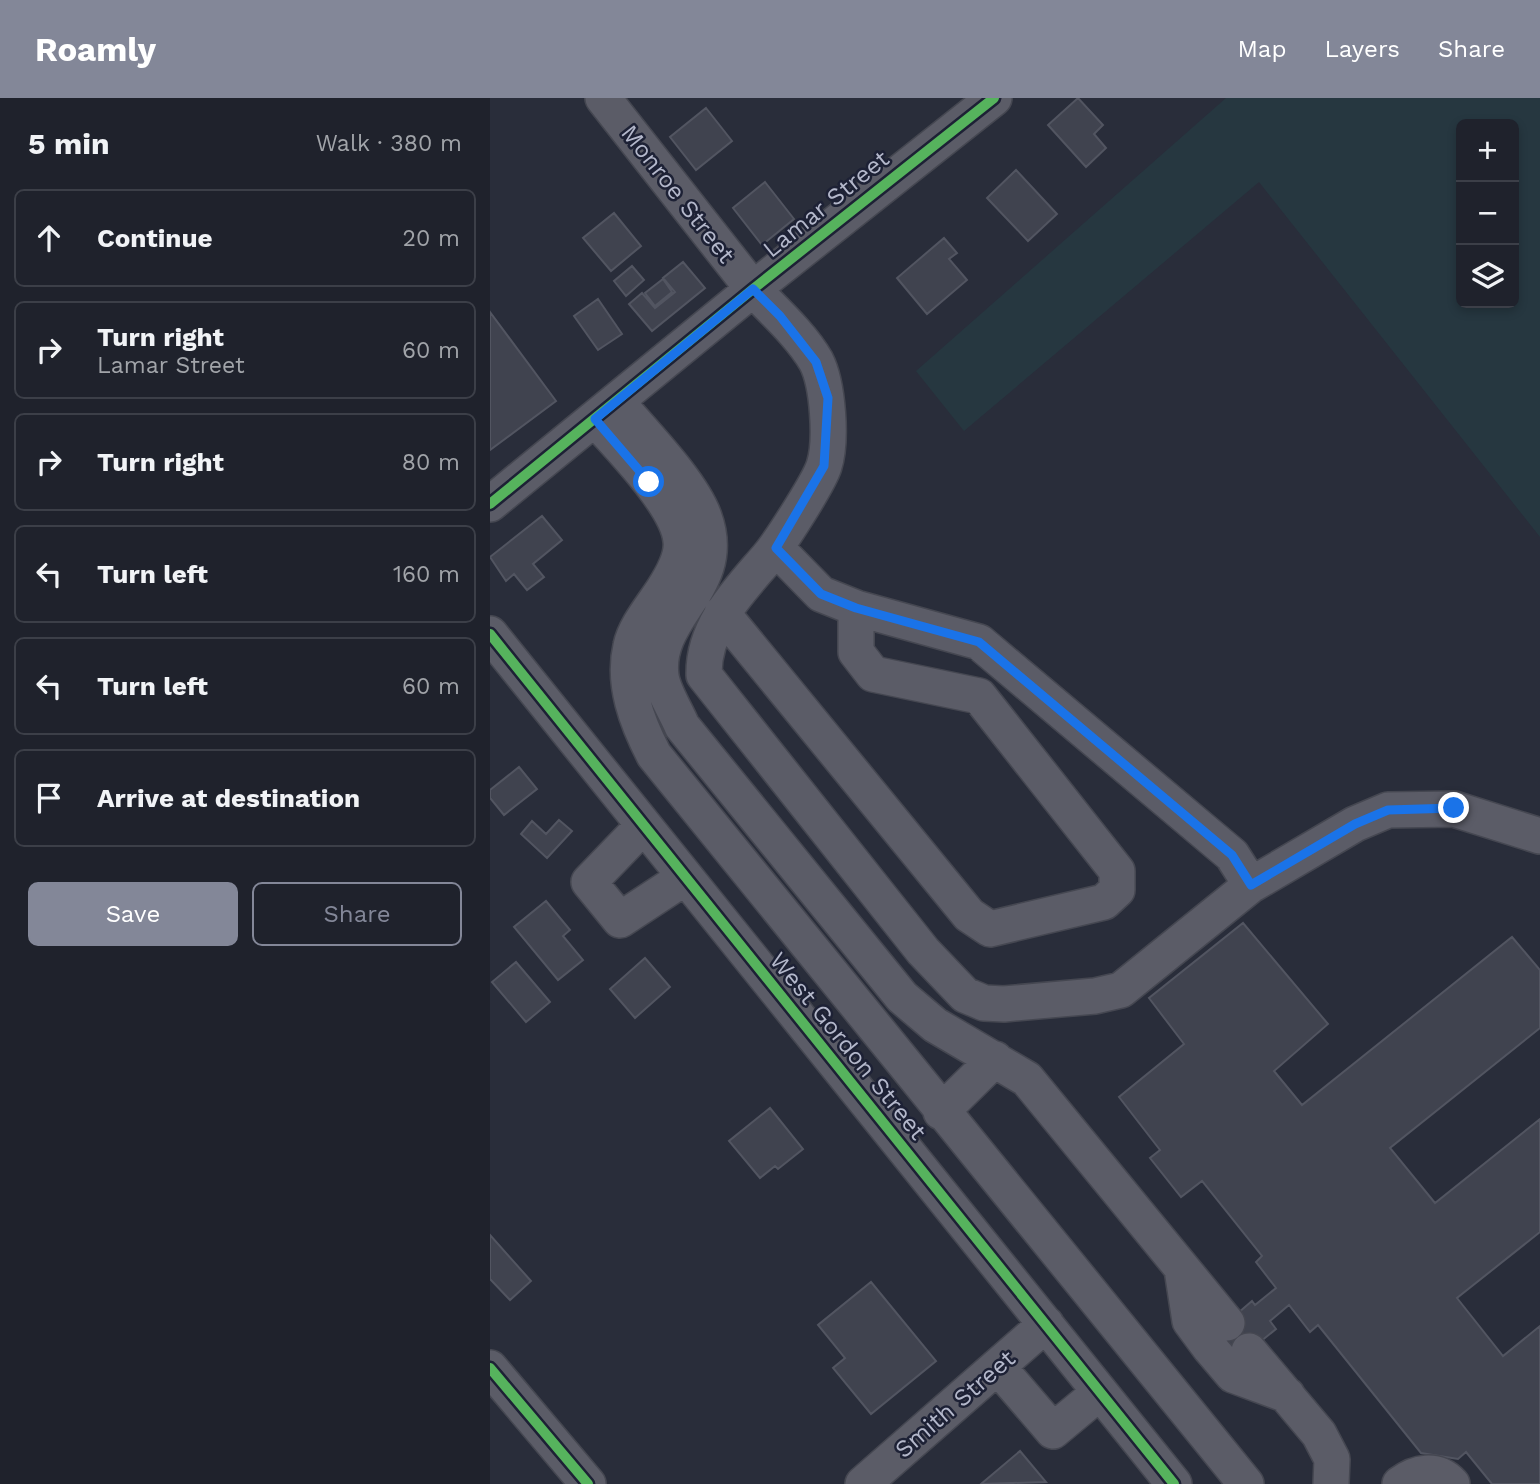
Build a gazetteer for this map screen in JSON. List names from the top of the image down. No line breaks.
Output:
{"streets":{"street":["Monroe Street","Lamar Street","West Gordon Street","Smith Street"]},"crossings":[["Monroe Street","Lamar Street"],["West Gordon Street","Smith Street"]],"page":{"header":"Roamly","nav":["Map","Layers","Share"],"heading":["5 min","Walk · 380 m"],"map_buttons":["+","−"],"list":[["Continue","20 m"],["Turn right","Lamar Street","60 m"],["Turn right","80 m"],["Turn left","160 m"],["Turn left","60 m"],"Arrive at destination"],"buttons":["Save","Share"]}}
